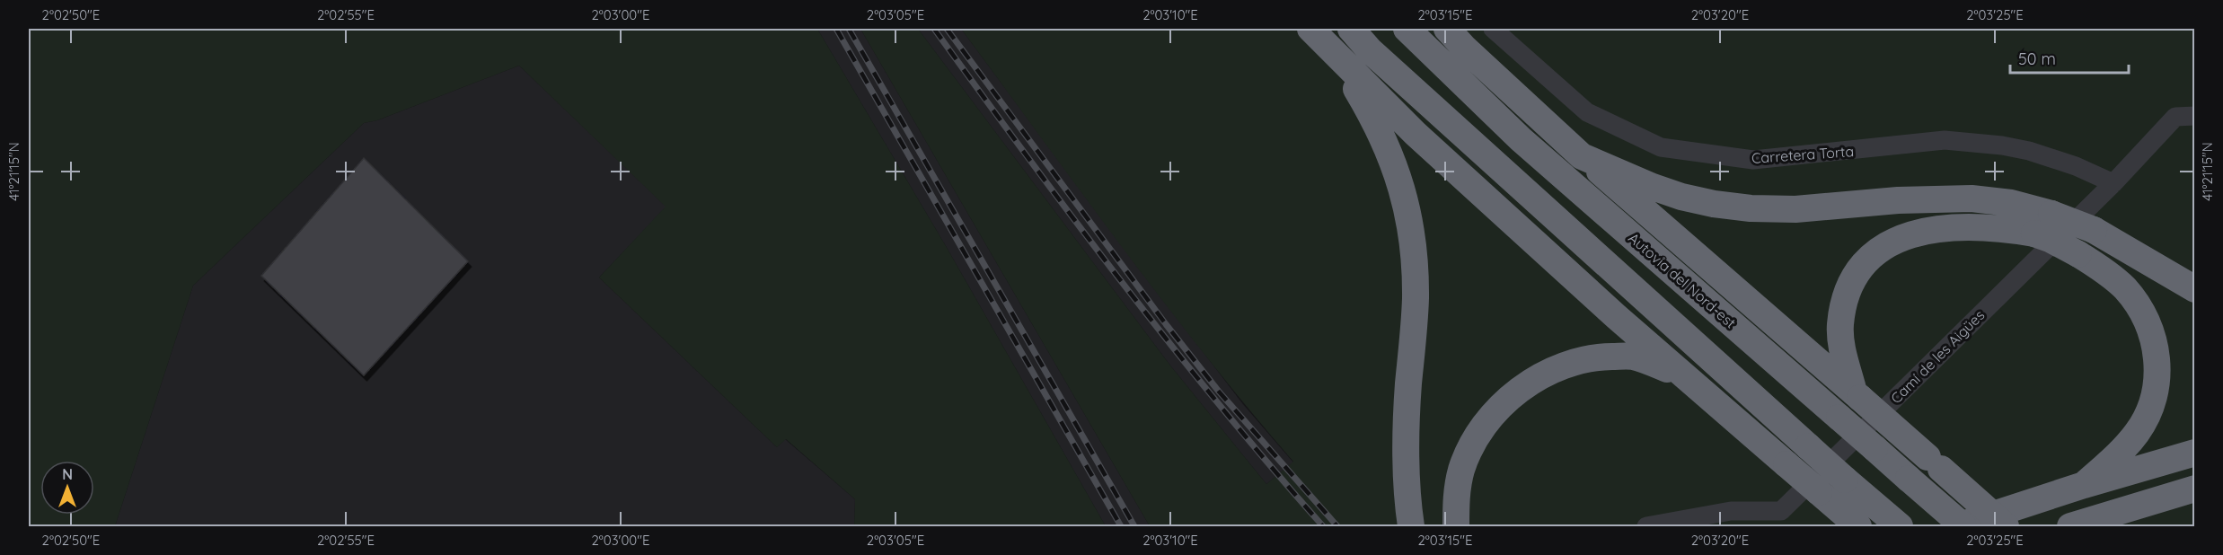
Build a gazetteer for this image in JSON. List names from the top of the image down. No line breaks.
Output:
{"streets":{"highway":["Autovia del Nord-est"],"street":["Carretera Torta","Camí de les Aigües"]},"crossings":[["Carretera Torta","Camí de les Aigües"]],"scale_bar":"50 m","north":"top","coordinates":["2°02'50\"E","2°02'55\"E","2°03'00\"E","2°03'05\"E","2°03'10\"E","2°03'15\"E","2°03'20\"E","2°03'25\"E","41°21'15\"N"]}
